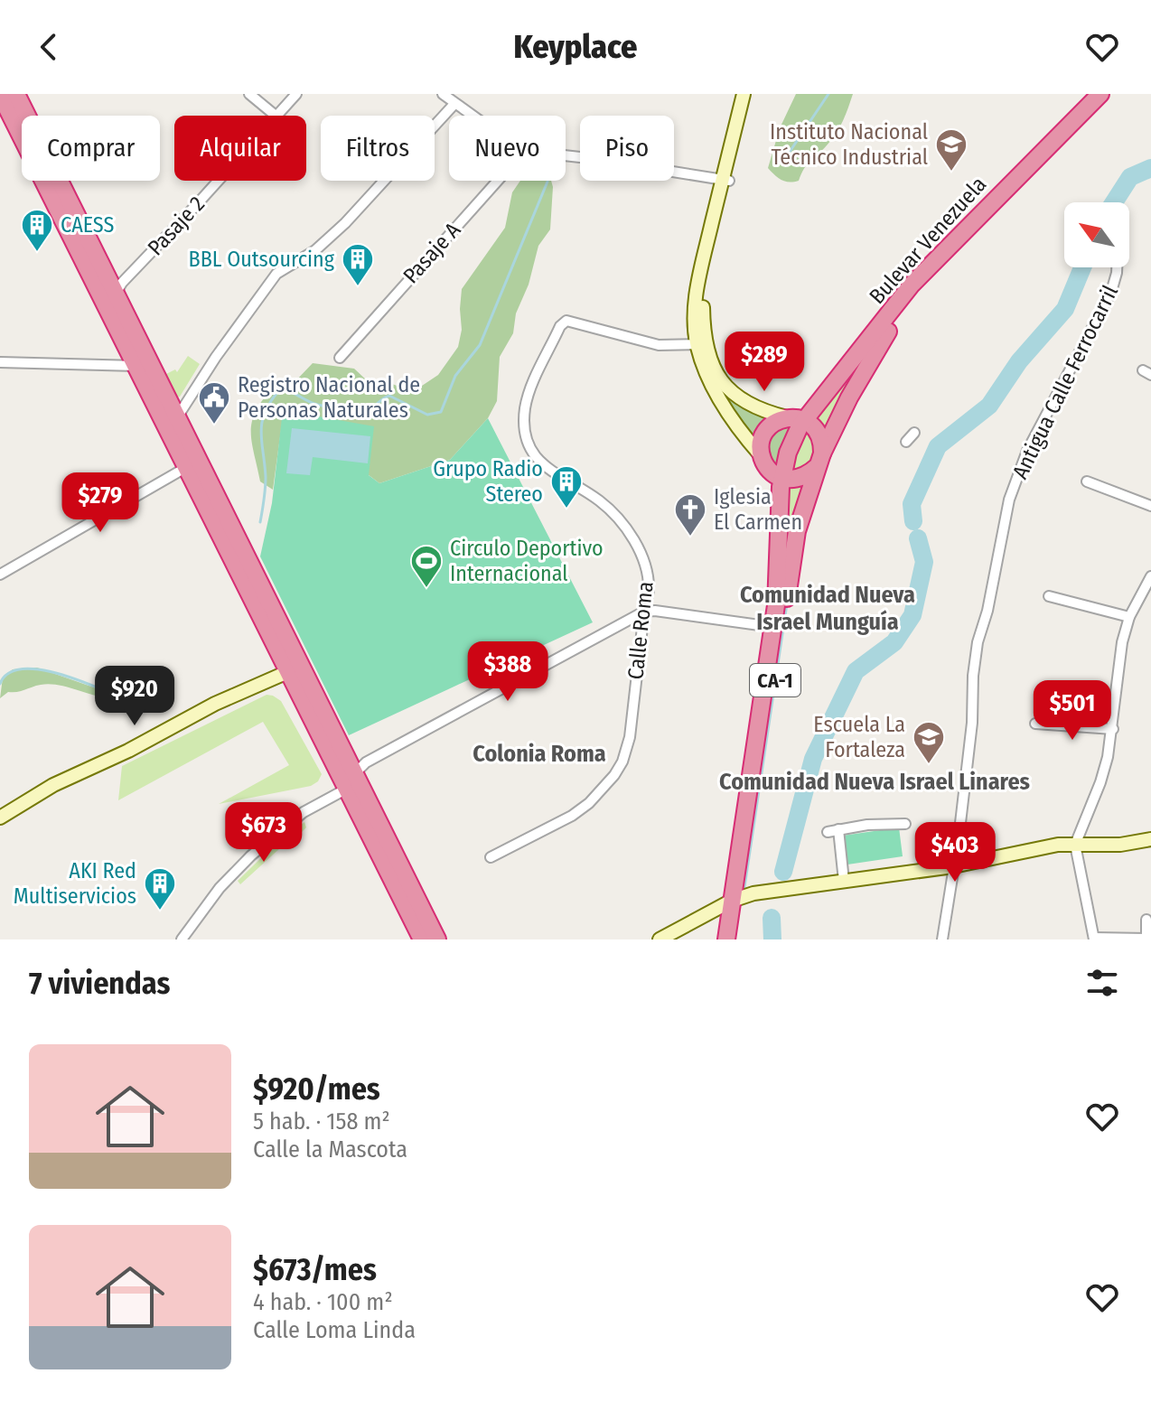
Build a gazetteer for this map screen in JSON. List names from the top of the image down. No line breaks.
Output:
{"streets":{"highway":["Bulevar Venezuela","CA-1"],"street":["Pasaje 2","Pasaje A","Antigua Calle Ferrocarril","Calle Roma"]},"crossings":[["Bulevar Venezuela","CA-1"]],"districts":["Comunidad Nueva Israel Munguía","Colonia Roma","Comunidad Nueva Israel Linares"],"places":{"school or university":["Instituto Nacional Técnico Industrial","Escuela La Fortaleza"],"building":["CAESS","BBL Outsourcing","Grupo Radio Stereo","AKI Red Multiservicios"],"public building":["Registro Nacional de Personas Naturales"],"church":["Iglesia El Carmen"],"sports":["Circulo Deportivo Internacional"]},"north":"top left","page":{"header":"Keyplace","chip":["Comprar","Alquilar","Filtros","Nuevo","Piso"],"price":["$289","$279","$388","$920","$501","$673","$403"],"heading":"7 viviendas","list":[{"name":"$920/mes","note":"5 hab. · 158 m² · Calle la Mascota"},{"name":"$673/mes","note":"4 hab. · 100 m² · Calle Loma Linda"}]}}
